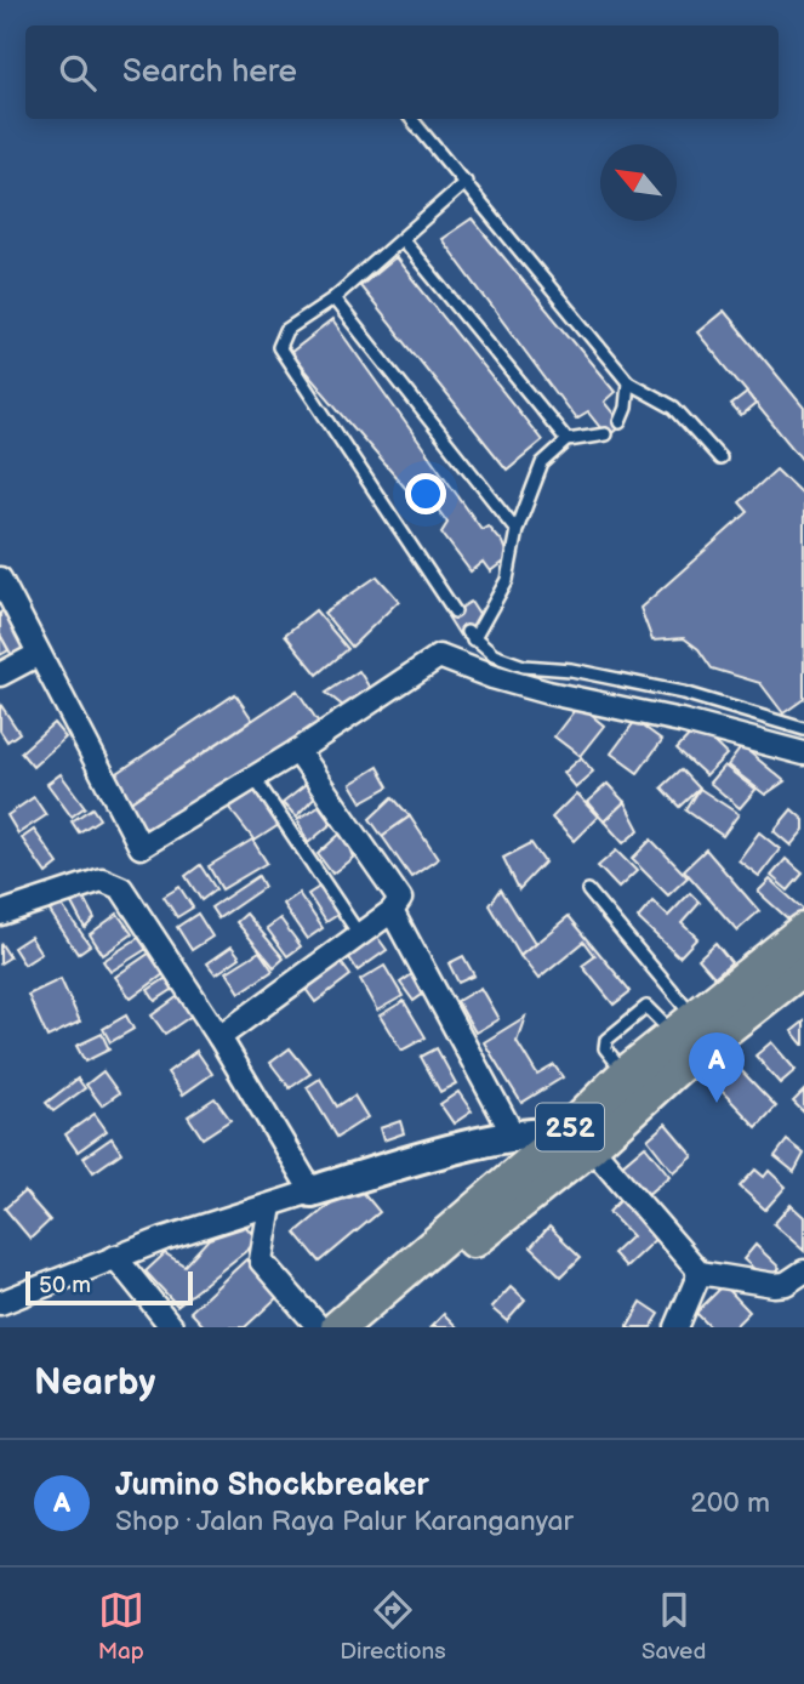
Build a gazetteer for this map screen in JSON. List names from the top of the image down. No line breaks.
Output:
{"streets":{"main road":["252"]},"scale_bar":"50 m","north":"top left","page":{"search":"Search here","pins":"A","scale":"50 m","heading":"Nearby","list":[{"mark":"A","name":"Jumino Shockbreaker","note":"Shop · Jalan Raya Palur Karanganyar","value":"200 m"}],"nav":["Map","Directions","Saved"]}}
